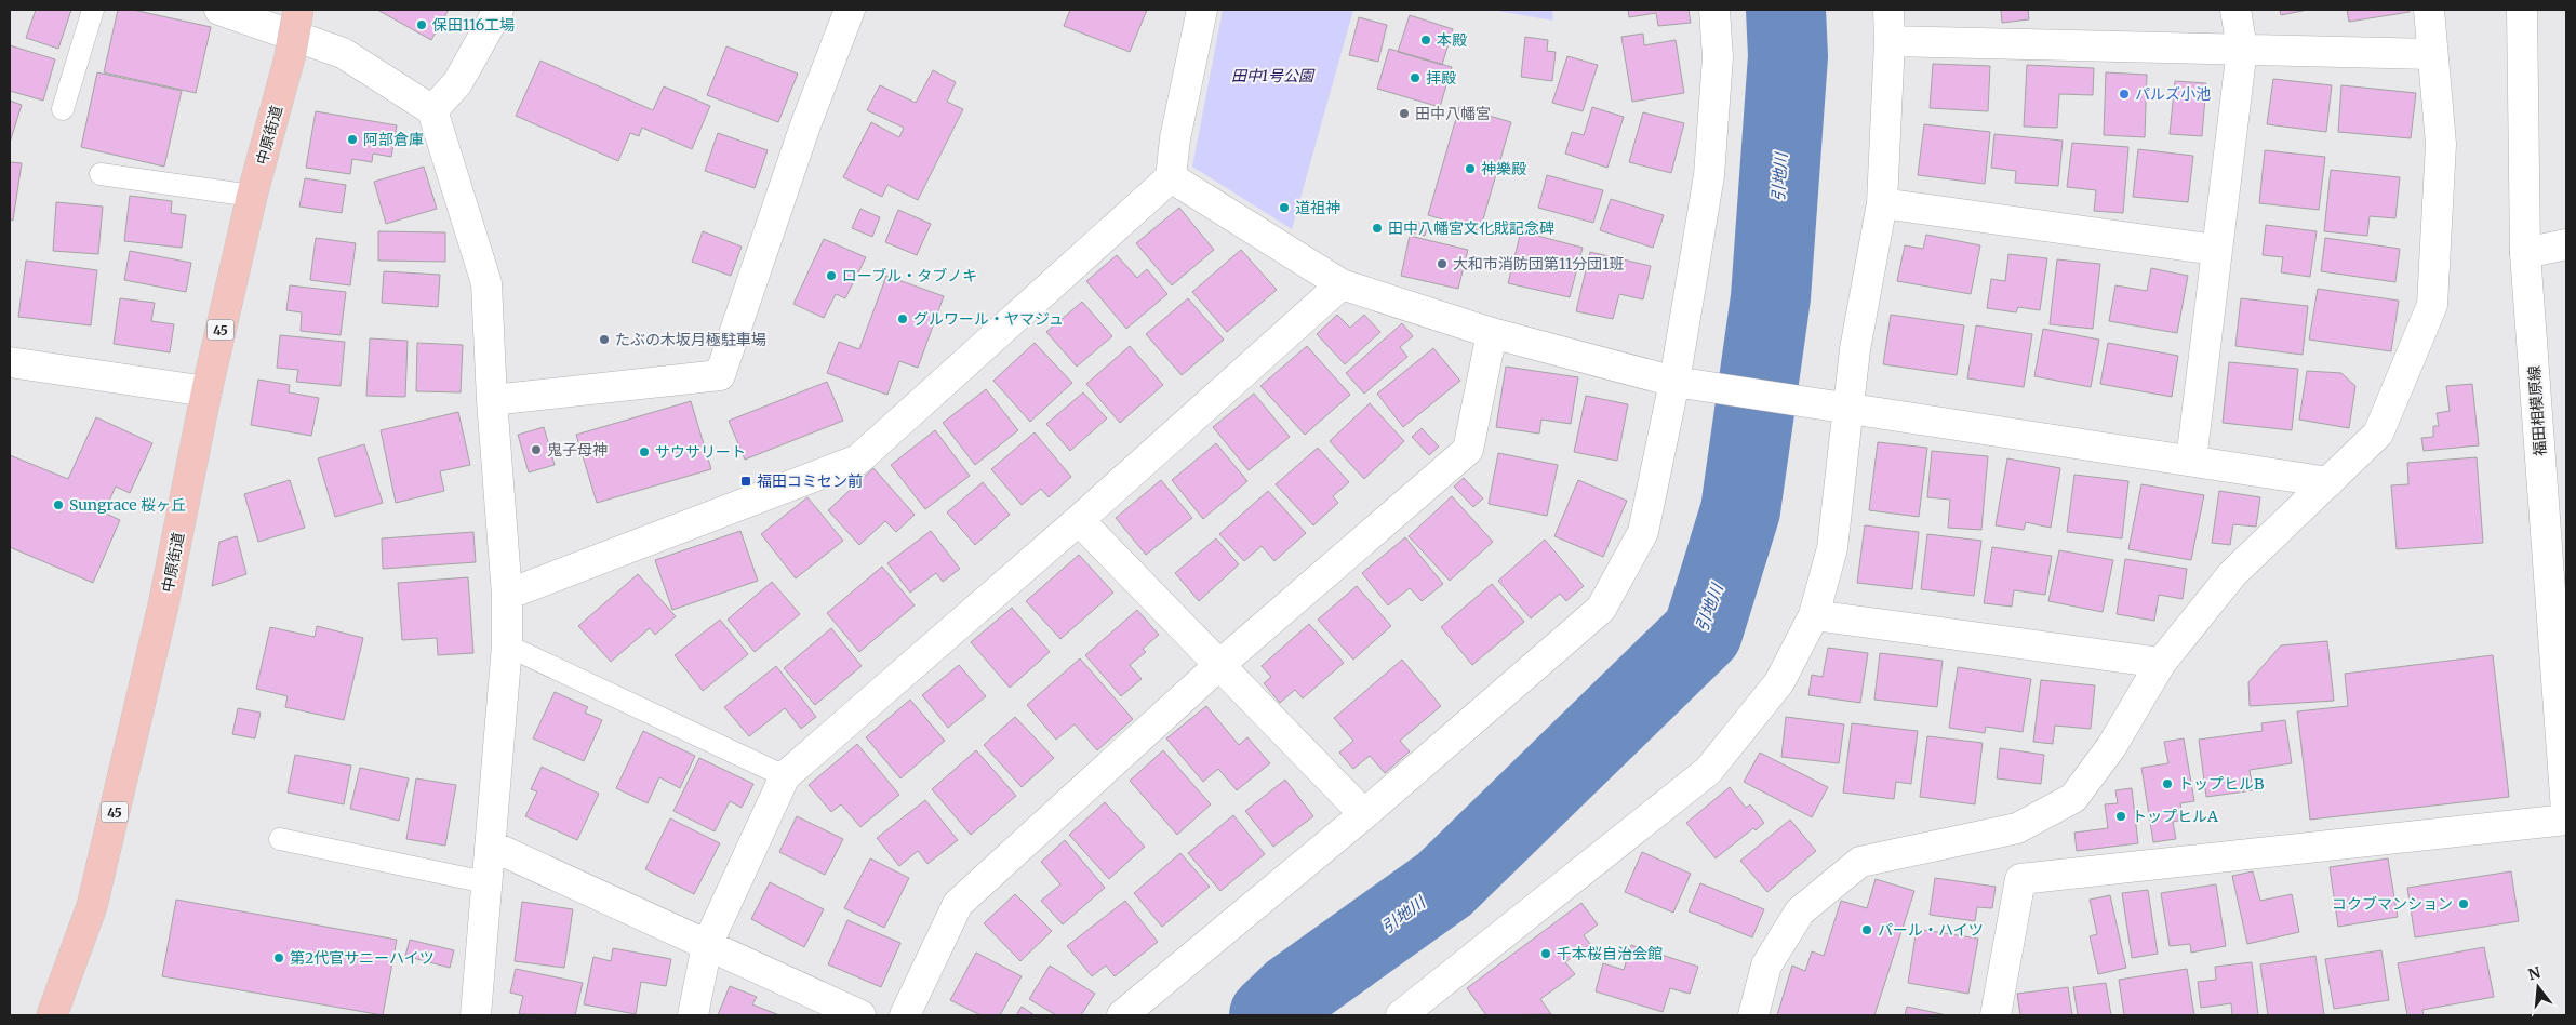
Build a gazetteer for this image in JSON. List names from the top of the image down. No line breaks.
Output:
{"streets":{"main road":["中原街道","45"],"street":["福田相模原線"]},"water":["引地川"],"parks":["田中1号公園"],"places":{"other":["保田116工場","本殿","拝殿","パルズ小池","田中八幡宮","阿部倉庫","神樂殿","道祖神","田中八幡宮文化戝記念碑","大和市消防団第11分団1班","ローブル・タブノキ","グルワール・ヤマジュ","たぶの木坂月極駐車場","鬼子母神","サウサリート","Sungrace 桜ヶ丘","トップヒルB","トップヒルA","コクブマンション","パール・ハイツ","千本桜自治会館","第2代官サニーハイツ"],"transit":["福田コミセン前"]},"north":"top"}
